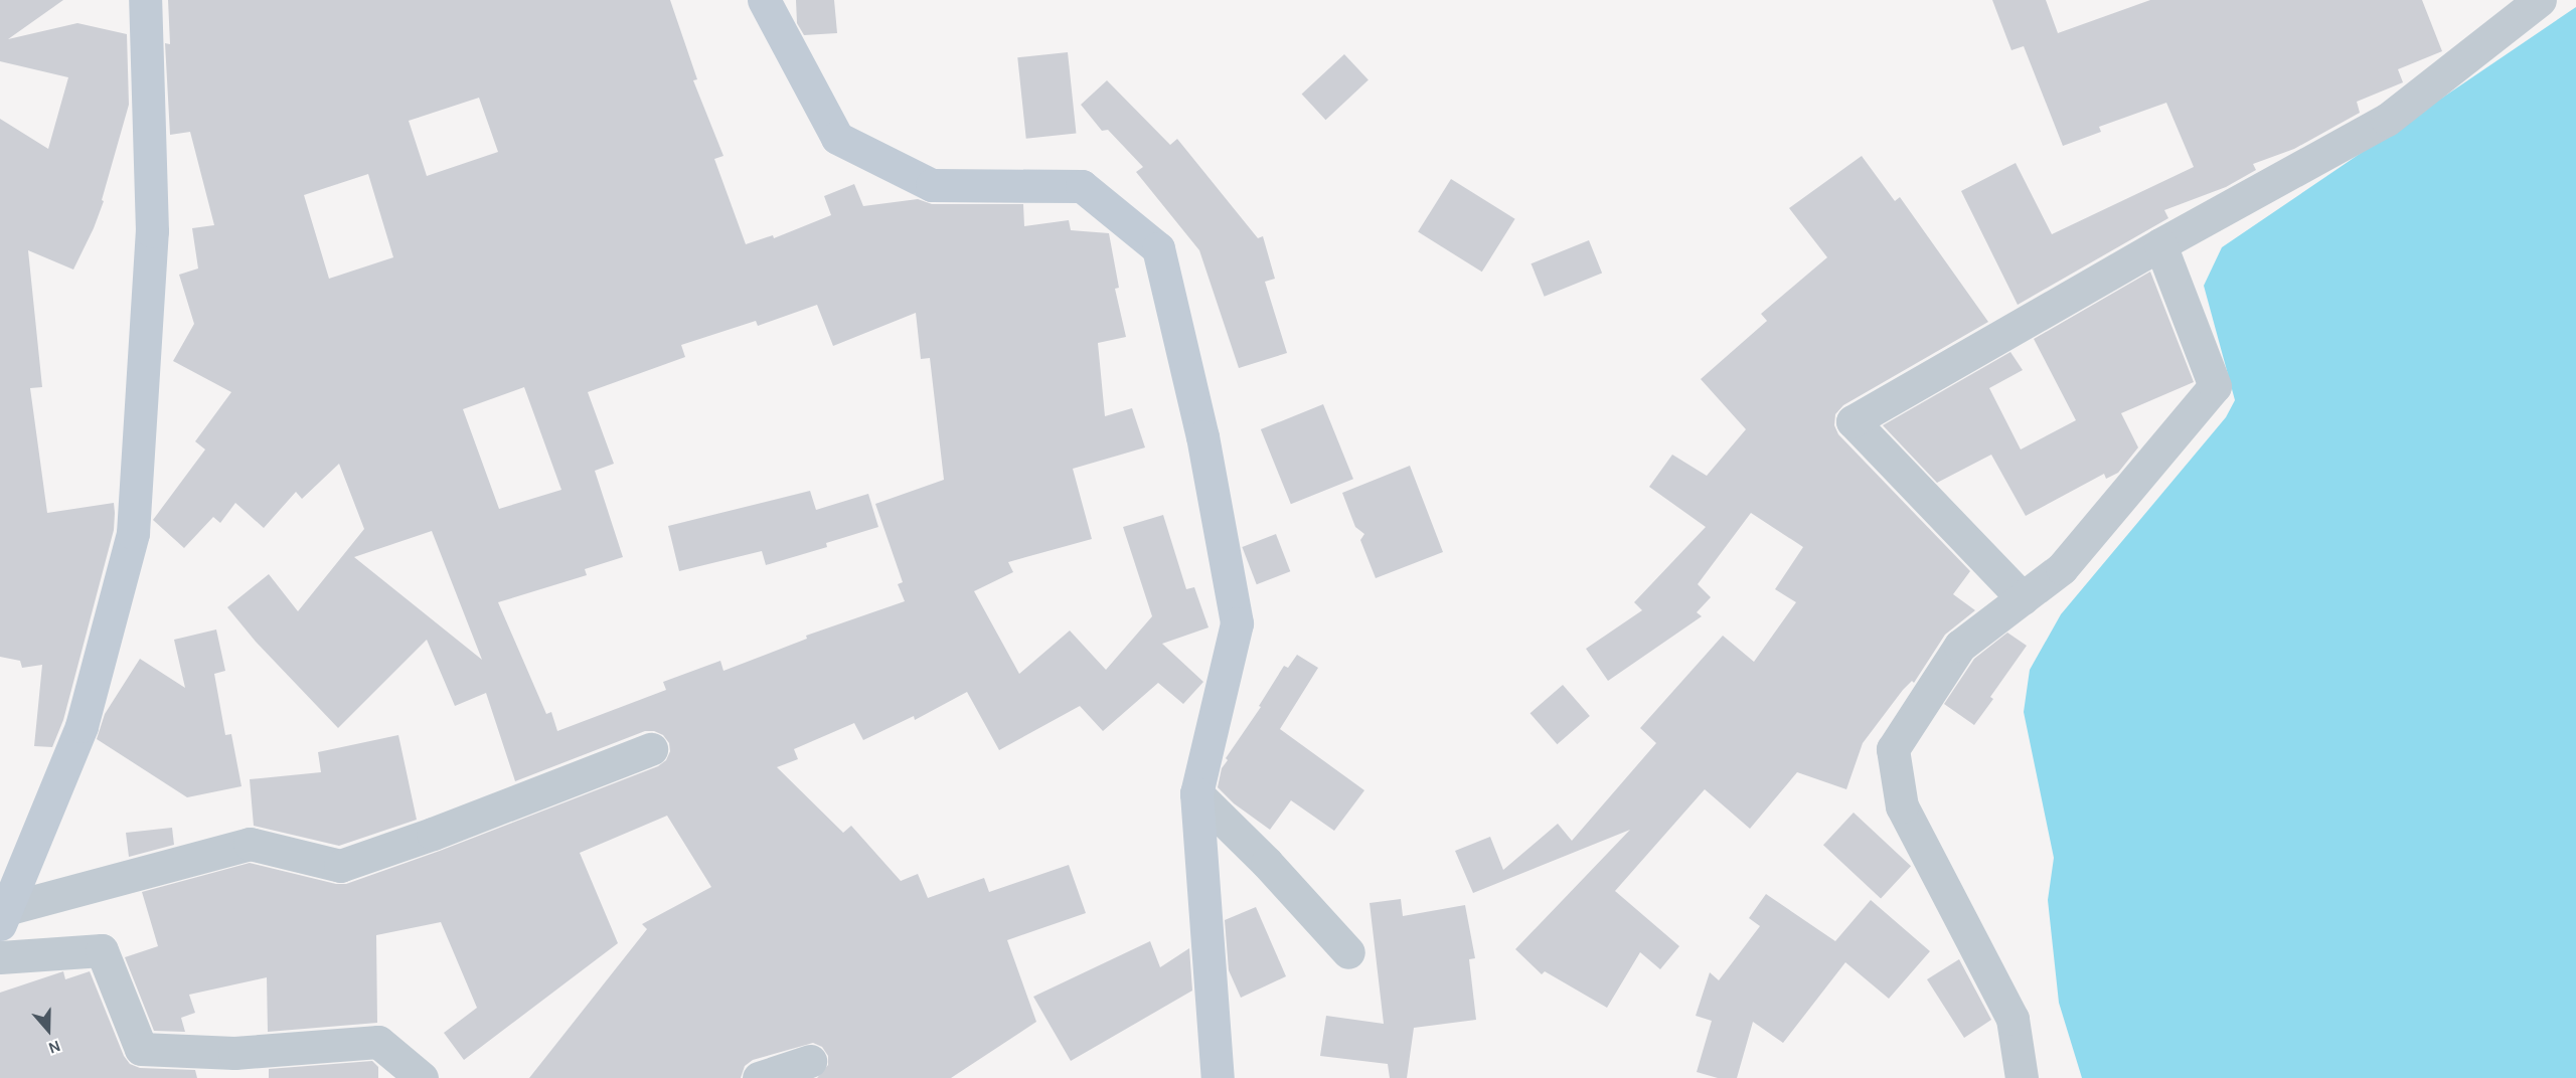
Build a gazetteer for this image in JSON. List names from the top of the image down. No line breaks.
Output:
{"north":"bottom"}
